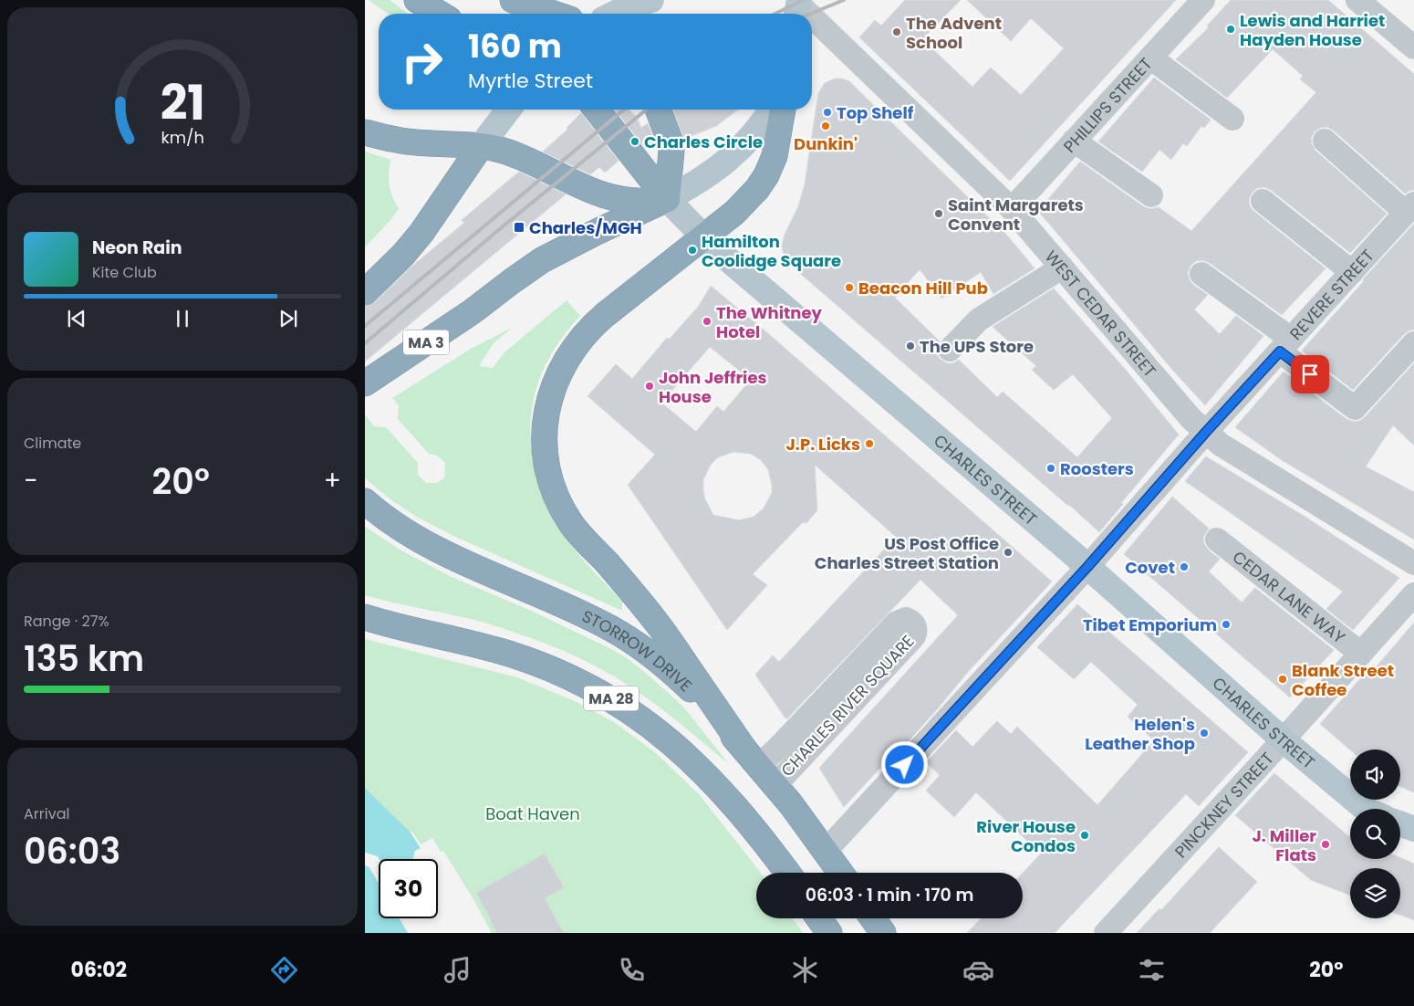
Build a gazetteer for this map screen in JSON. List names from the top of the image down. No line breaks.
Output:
{"streets":{"highway":["MA 3","STORROW DRIVE","MA 28"],"main road":["CHARLES STREET"],"street":["PHILLIPS STREET","REVERE STREET","WEST CEDAR STREET","CEDAR LANE WAY","CHARLES RIVER SQUARE","PINCKNEY STREET"]},"crossings":[["PHILLIPS STREET","WEST CEDAR STREET"],["REVERE STREET","WEST CEDAR STREET"],["REVERE STREET","CHARLES STREET"],["REVERE STREET","STORROW DRIVE"],["MA 3","CHARLES STREET"],["CHARLES STREET","PINCKNEY STREET"],["CEDAR LANE WAY","PINCKNEY STREET"],["STORROW DRIVE","CHARLES RIVER SQUARE"]],"parks":["Boat Haven"],"places":{"other":["Lewis and Harriet Hayden House","The Advent School","Top Shelf","Dunkin'","Charles Circle","Saint Margarets Convent","Hamilton Coolidge Square","Beacon Hill Pub","The Whitney Hotel","The UPS Store","John Jeffries House","J.P. Licks","Roosters","US Post Office Charles Street Station","Covet","Tibet Emporium","Blank Street Coffee","Helen's Leather Shop","River House Condos","J. Miller Flats"],"transit":["Charles/MGH"]},"page":{"turn":["160 m","Myrtle Street"],"song":["Neon Rain","Kite Club"],"tile":["Climate",["Range · 27%","135 km"],["Arrival","06:03"]],"heat":["−","20°","+"],"limit":"30","trip":"06:03 · 1 min · 170 m","tabs":["06:02","20°"],"gauge":["21","km/h"]}}
